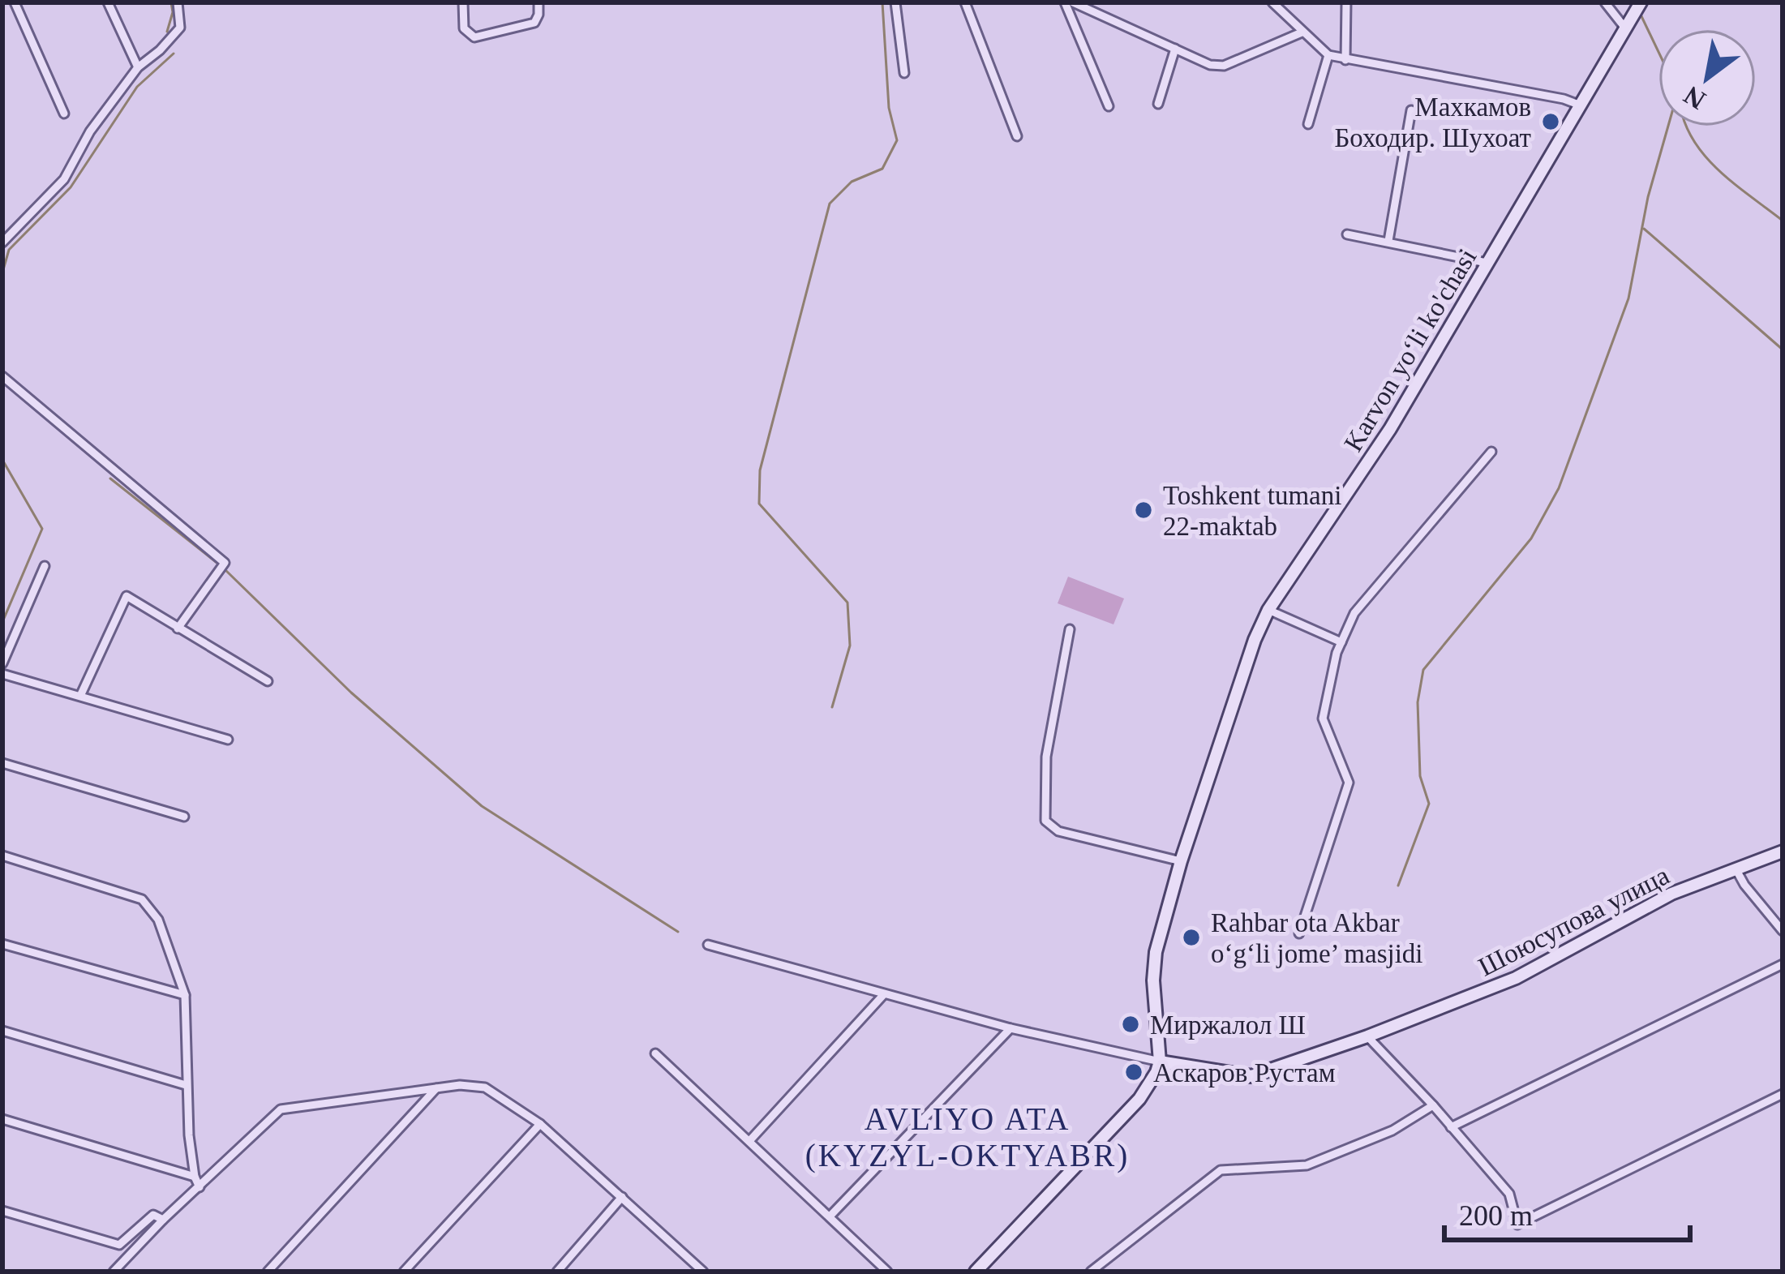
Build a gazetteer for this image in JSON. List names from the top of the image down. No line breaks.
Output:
{"streets":{"street":["Karvon yo‘li ko'chasi","Шоюсупова улица"]},"crossings":[["Karvon yo‘li ko'chasi","Шоюсупова улица"]],"districts":["AVLIYO ATA (KYZYL-OKTYABR)"],"places":["Махкамов Боходир. Шухоат","Toshkent tumani 22-maktab","Rahbar ota Akbar o‘g‘li jome’ masjidi","Миржалол Ш","Аскаров Рустам"],"scale_bar":"200 m","north":"bottom left"}
